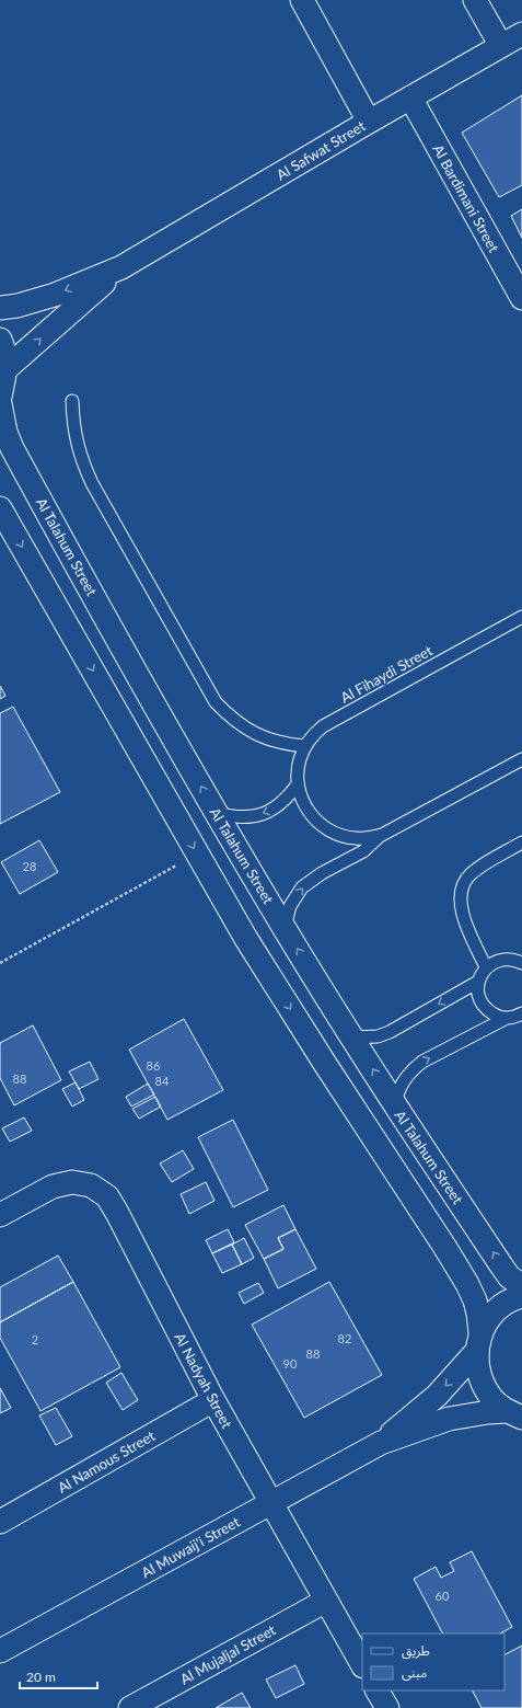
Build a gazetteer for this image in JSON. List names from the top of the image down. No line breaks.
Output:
{"streets":{"street":["Al Safwat Street","Al Bardimani Street","Al Talahum Street","Al Nadyah Street","Al Namous Street","Al Muwaij'i Street","Al Mujaljal Street"],"lane":["Al Fihaydi Street"]},"crossings":[["Al Safwat Street","Al Bardimani Street"],["Al Talahum Street","Al Fihaydi Street"],["Al Nadyah Street","Al Namous Street"],["Al Nadyah Street","Al Muwaij'i Street"],["Al Nadyah Street","Al Mujaljal Street"]],"house_numbers":["28","86","88","84","82","2","88","90","60"],"legend":["طريق","مبنى"],"scale_bar":"20 m"}
